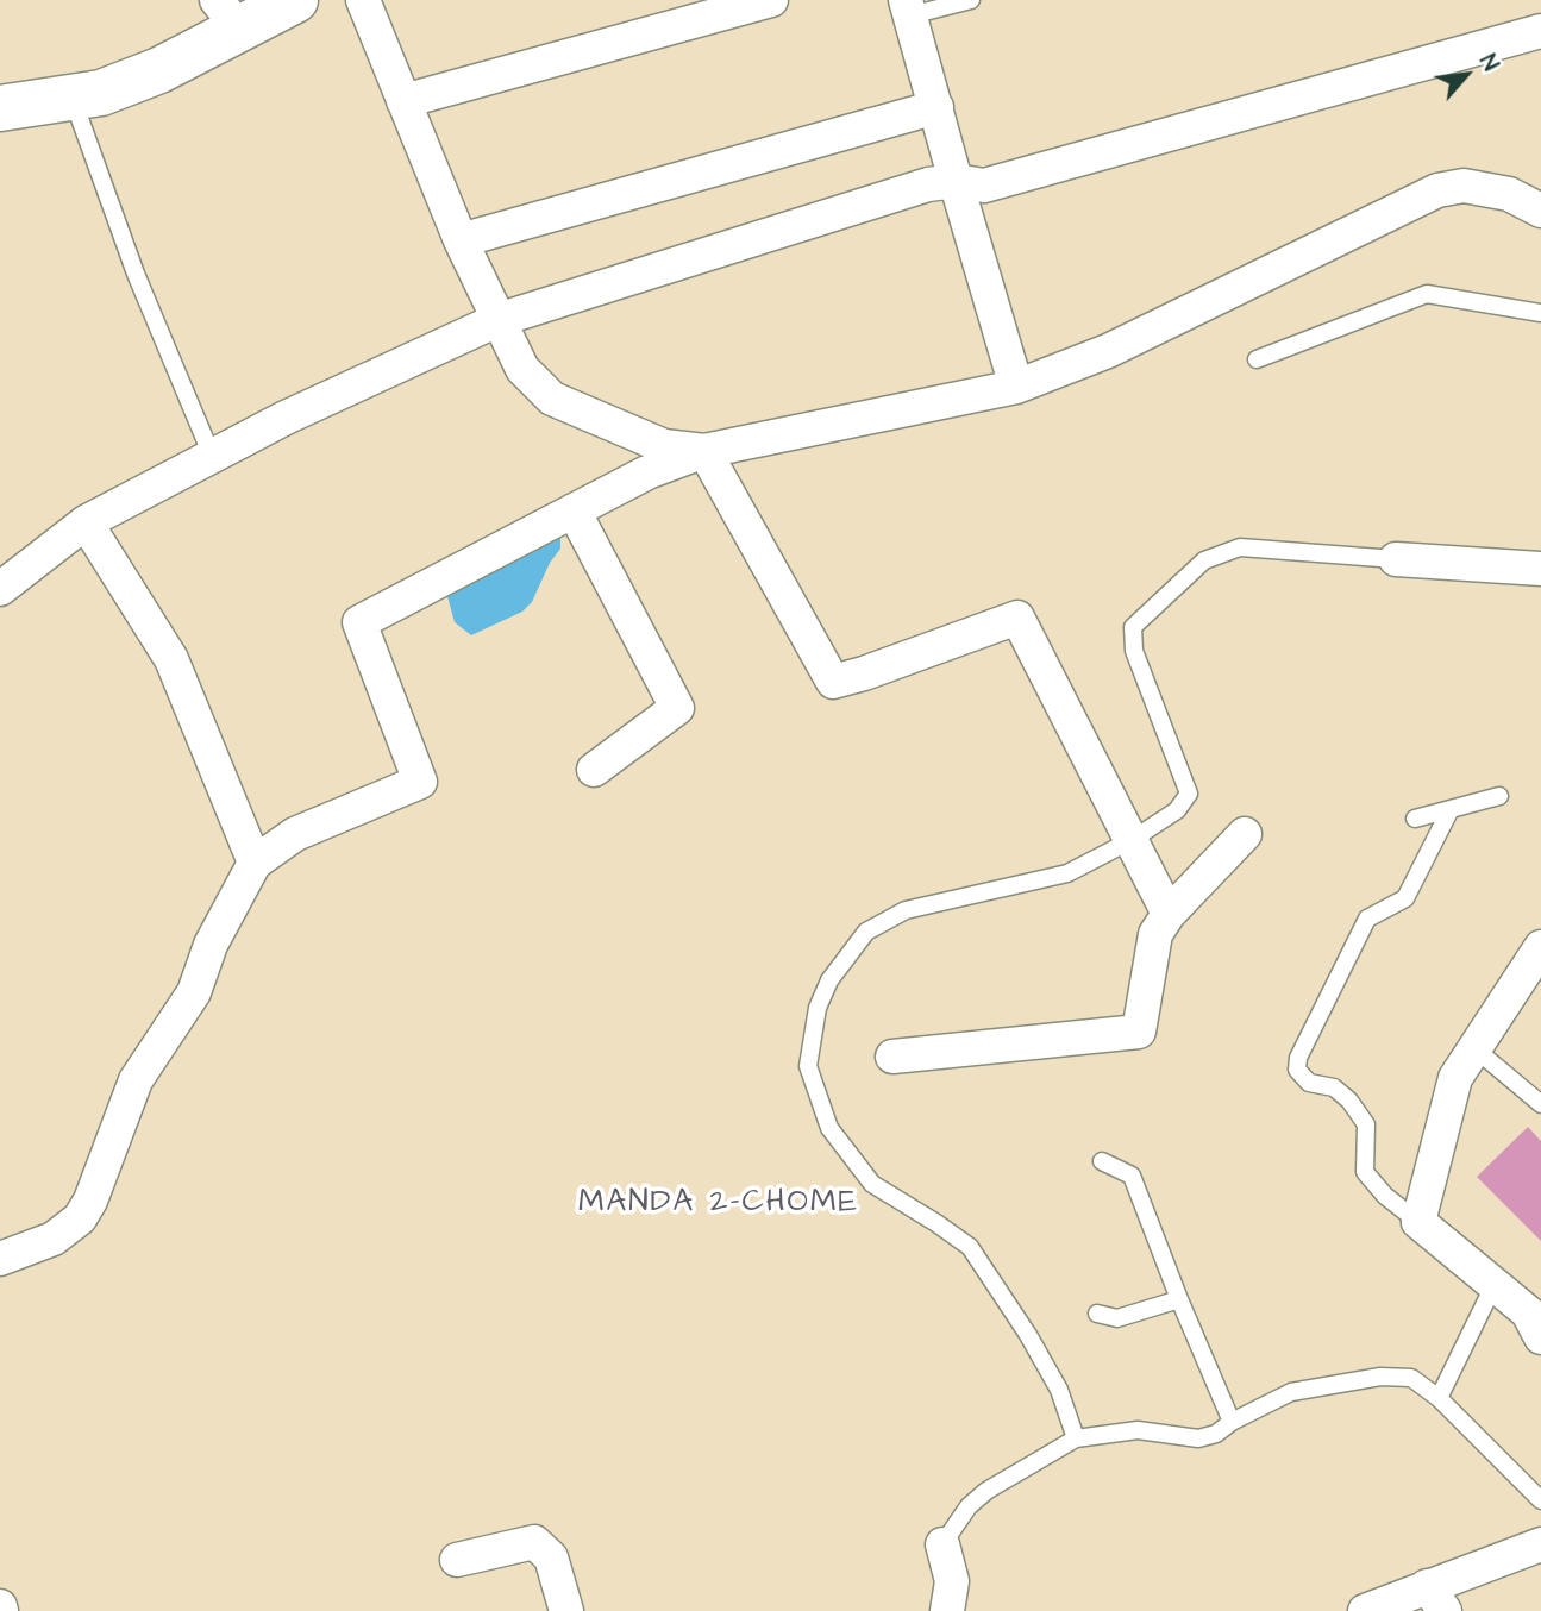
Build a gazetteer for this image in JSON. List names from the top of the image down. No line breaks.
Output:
{"districts":["MANDA 2-CHOME"],"north":"top right"}
